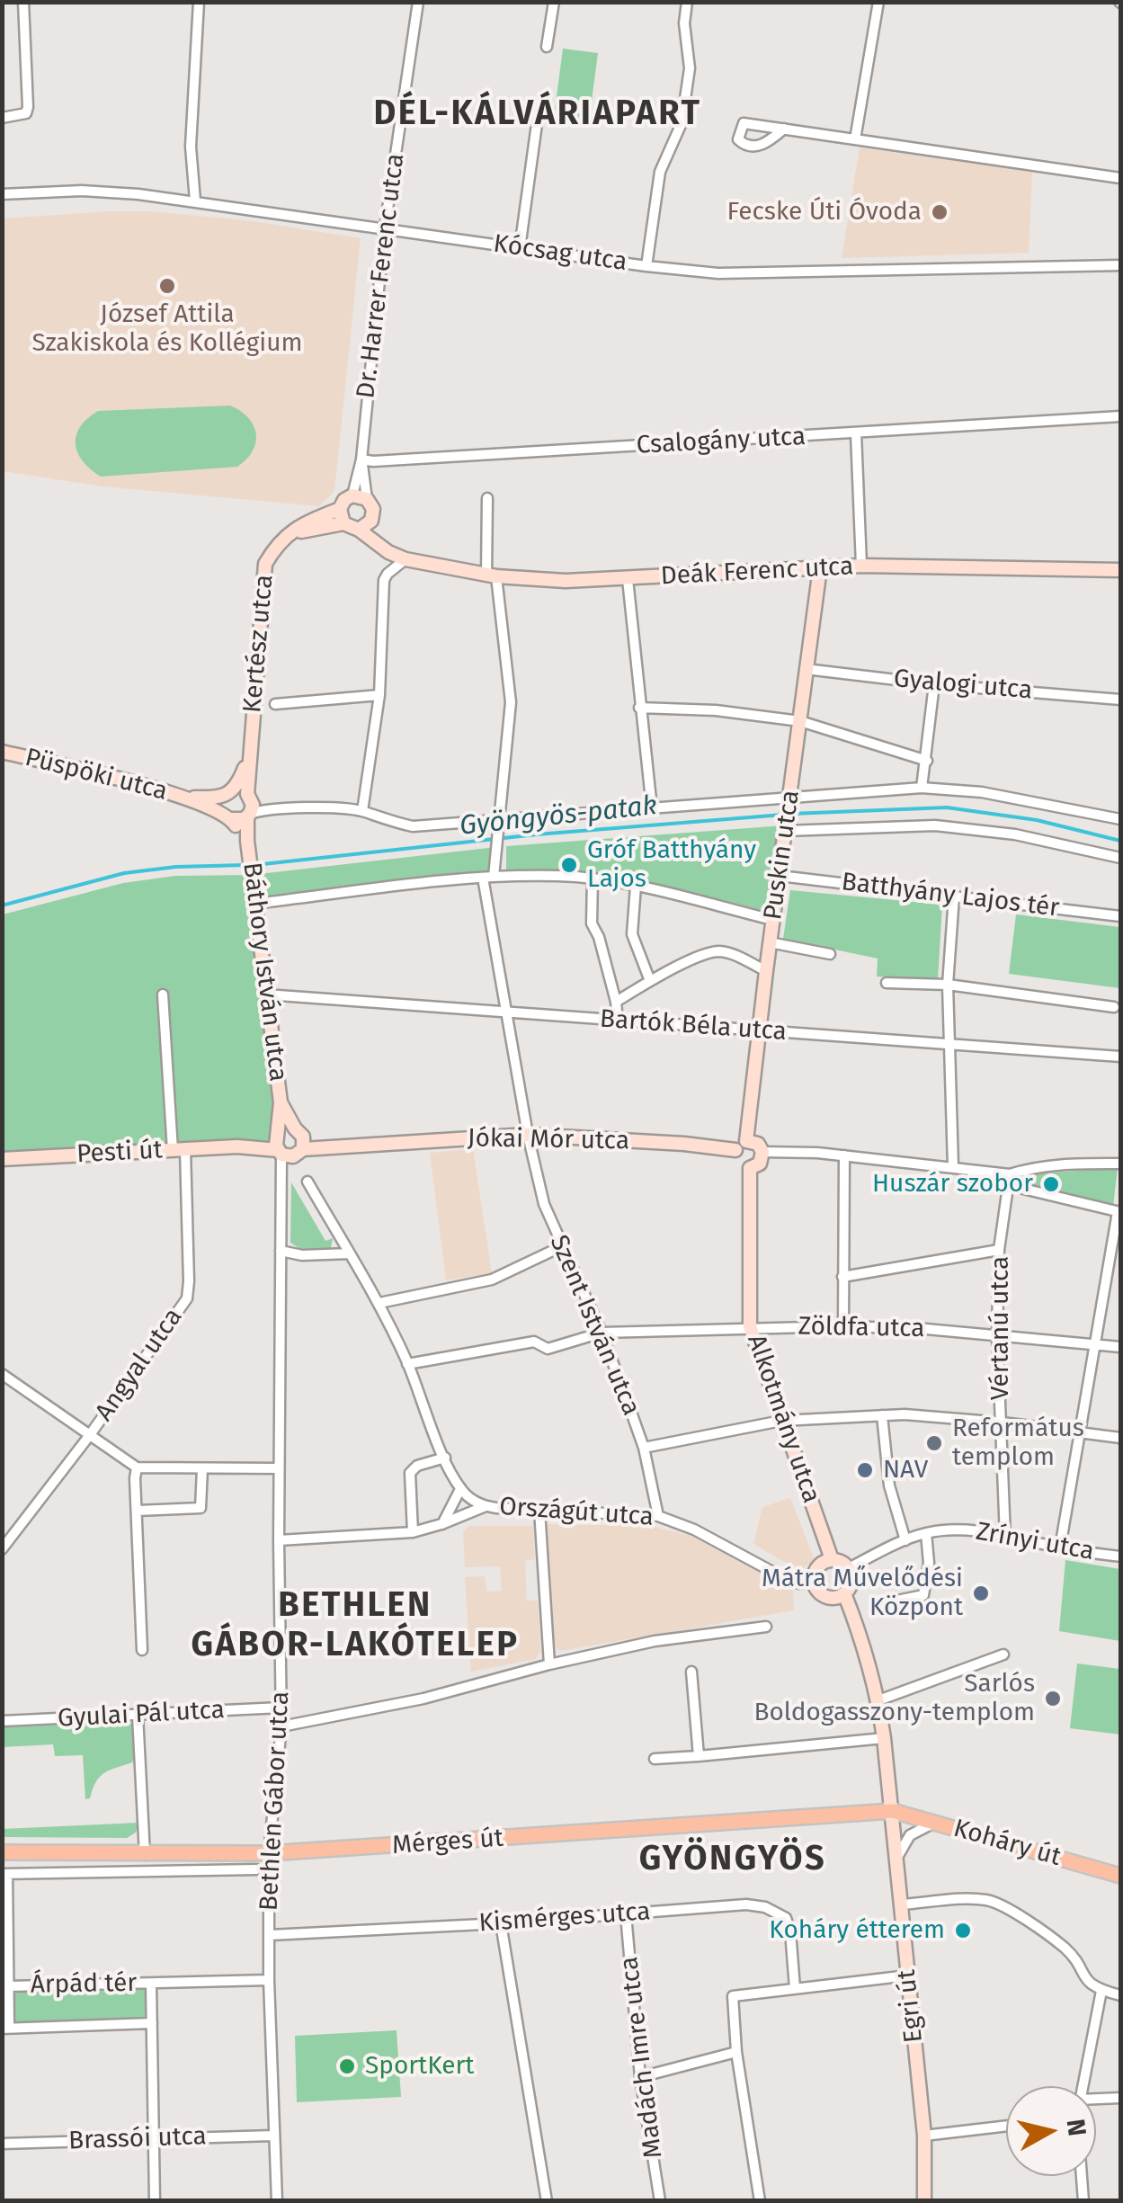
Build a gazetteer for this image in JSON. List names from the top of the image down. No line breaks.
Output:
{"streets":{"main road":["Mérges út","Koháry út"],"street":["Kócsag utca","Dr. Harrer Ferenc utca","Csalogány utca","Deák Ferenc utca","Kertész utca","Gyalogi utca","Püspöki utca","Puskin utca","Batthyány Lajos tér","Báthory István utca","Bartók Béla utca","Jókai Mór utca","Pesti út","Szent István utca","Zöldfa utca","Vértanú utca","Angyal utca","Alkotmány utca","Országút utca","Zrínyi utca","Gyulai Pál utca","Bethlen Gábor utca","Kismérges utca","Árpád tér","Egri út","Madách Imre utca","Brassói utca"]},"crossings":[["Kócsag utca","Dr. Harrer Ferenc utca"],["Dr. Harrer Ferenc utca","Csalogány utca"],["Deák Ferenc utca","Puskin utca"],["Deák Ferenc utca","Szent István utca"],["Kertész utca","Báthory István utca"],["Gyalogi utca","Puskin utca"],["Puskin utca","Batthyány Lajos tér"],["Puskin utca","Bartók Béla utca"],["Puskin utca","Jókai Mór utca"],["Puskin utca","Alkotmány utca"],["Báthory István utca","Bartók Béla utca"],["Báthory István utca","Jókai Mór utca"],["Báthory István utca","Pesti út"],["Báthory István utca","Bethlen Gábor utca"],["Bartók Béla utca","Szent István utca"],["Jókai Mór utca","Pesti út"],["Jókai Mór utca","Szent István utca"],["Jókai Mór utca","Alkotmány utca"],["Jókai Mór utca","Bethlen Gábor utca"],["Pesti út","Angyal utca"],["Pesti út","Bethlen Gábor utca"],["Szent István utca","Zöldfa utca"],["Szent István utca","Országút utca"],["Zöldfa utca","Vértanú utca"],["Zöldfa utca","Alkotmány utca"],["Zöldfa utca","Országút utca"],["Vértanú utca","Zrínyi utca"],["Alkotmány utca","Országút utca"],["Alkotmány utca","Zrínyi utca"],["Országút utca","Zrínyi utca"],["Országút utca","Bethlen Gábor utca"],["Gyulai Pál utca","Bethlen Gábor utca"],["Bethlen Gábor utca","Mérges út"],["Bethlen Gábor utca","Kismérges utca"],["Bethlen Gábor utca","Brassói utca"],["Mérges út","Koháry út"],["Mérges út","Egri út"],["Koháry út","Egri út"],["Kismérges utca","Madách Imre utca"]],"districts":["DÉL-KÁLVÁRIAPART","BETHLEN GÁBOR-LAKÓTELEP","GYÖNGYÖS"],"water":["Gyöngyös-patak"],"places":["Fecske Úti Óvoda","József Attila Szakiskola és Kollégium","Gróf Batthyány Lajos","Huszár szobor","Református templom","NAV","Mátra Művelődési Központ","Sarlós Boldogasszony-templom","Koháry étterem","SportKert"],"north":"right"}
